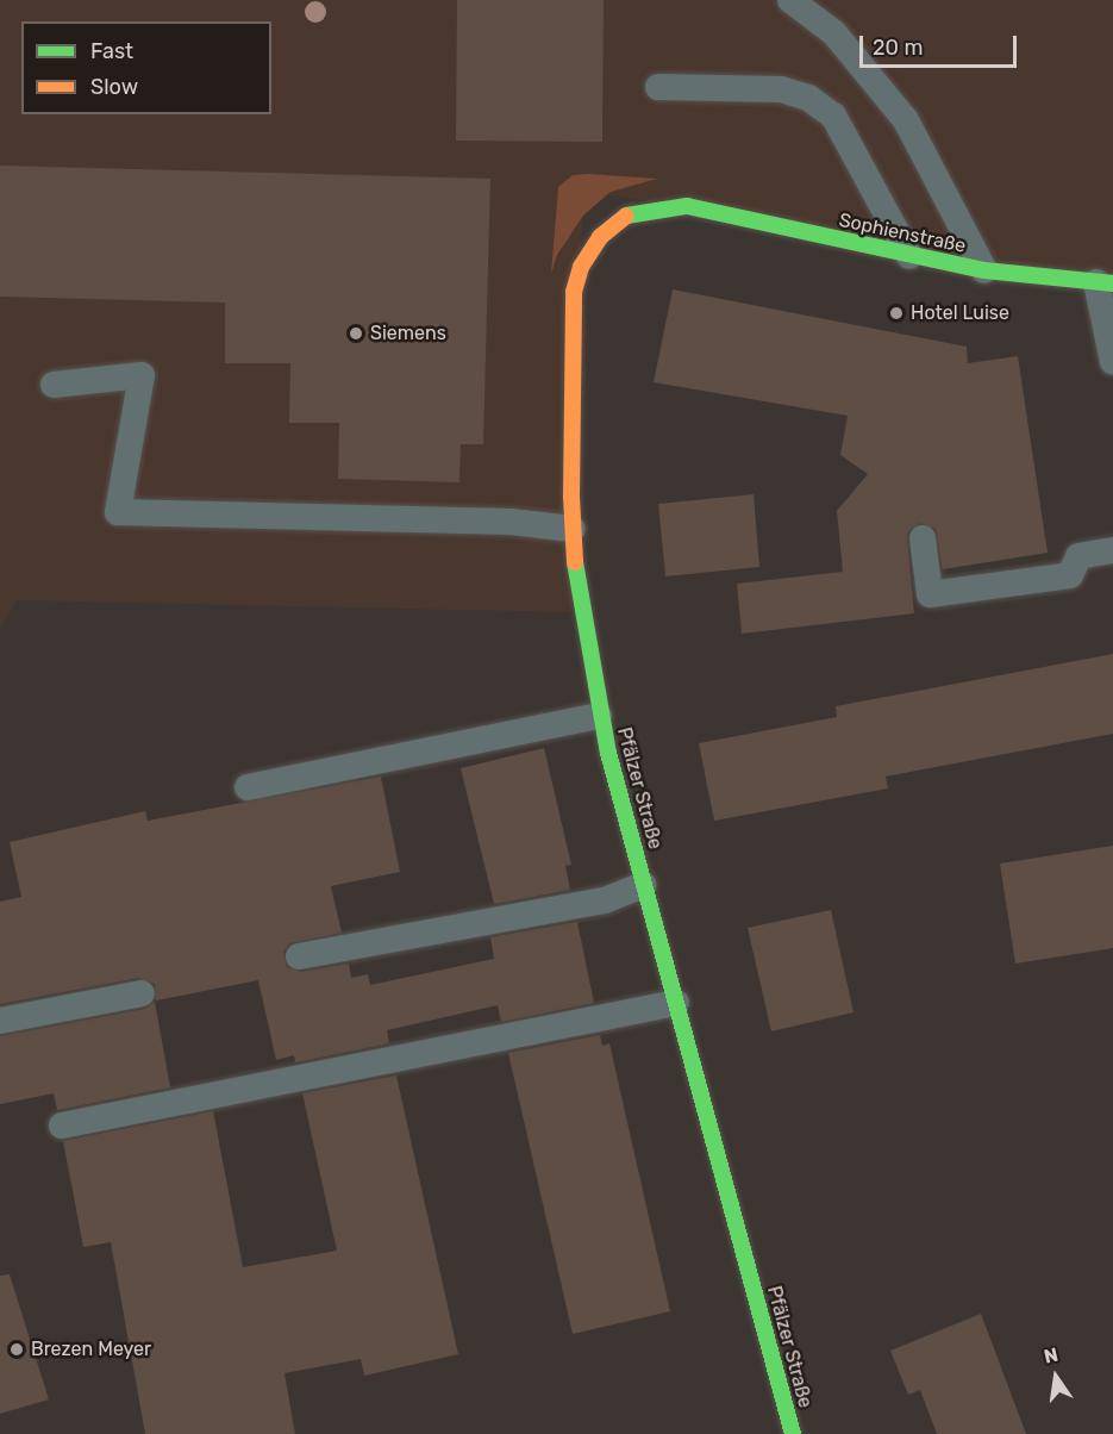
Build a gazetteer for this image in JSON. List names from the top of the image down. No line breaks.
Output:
{"streets":{"street":["Sophienstraße","Pfälzer Straße"]},"crossings":[["Sophienstraße","Pfälzer Straße"]],"places":["Hotel Luise","Siemens","Brezen Meyer"],"legend":["Fast","Slow"],"scale_bar":"20 m","north":"top"}
